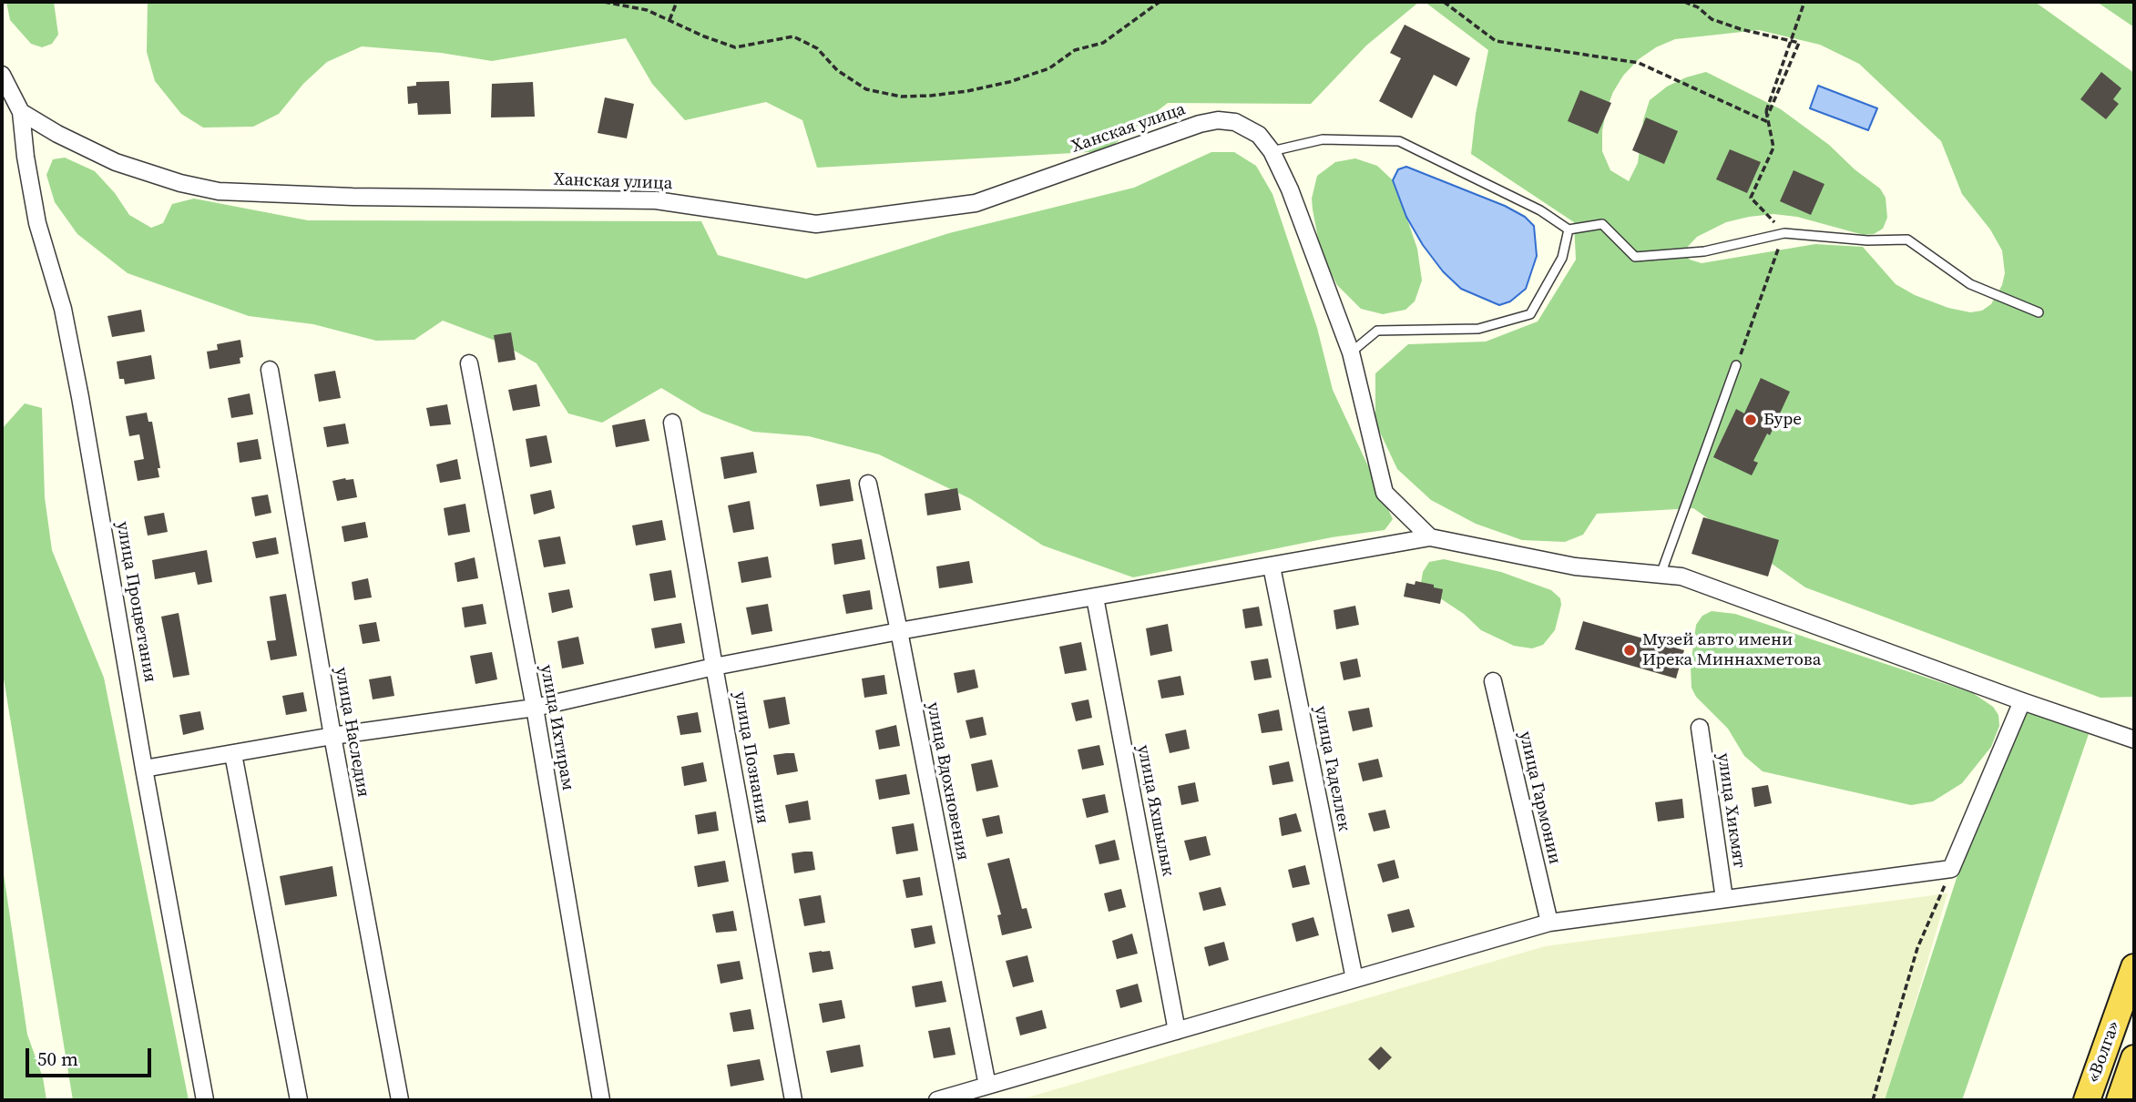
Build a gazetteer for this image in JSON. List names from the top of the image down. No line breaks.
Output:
{"streets":{"highway":["«Волга»"],"street":["Ханская улица","улица Процветания","улица Ихтирам","улица Наследия","улица Познания","улица Гаделлек","улица Вдохновения","улица Гармонии","улица Яхшылык","улица Хикмят"]},"crossings":[["Ханская улица","улица Процветания"]],"places":["Буре","Музей авто имени Ирека Миннахметова"],"scale_bar":"50 m"}
